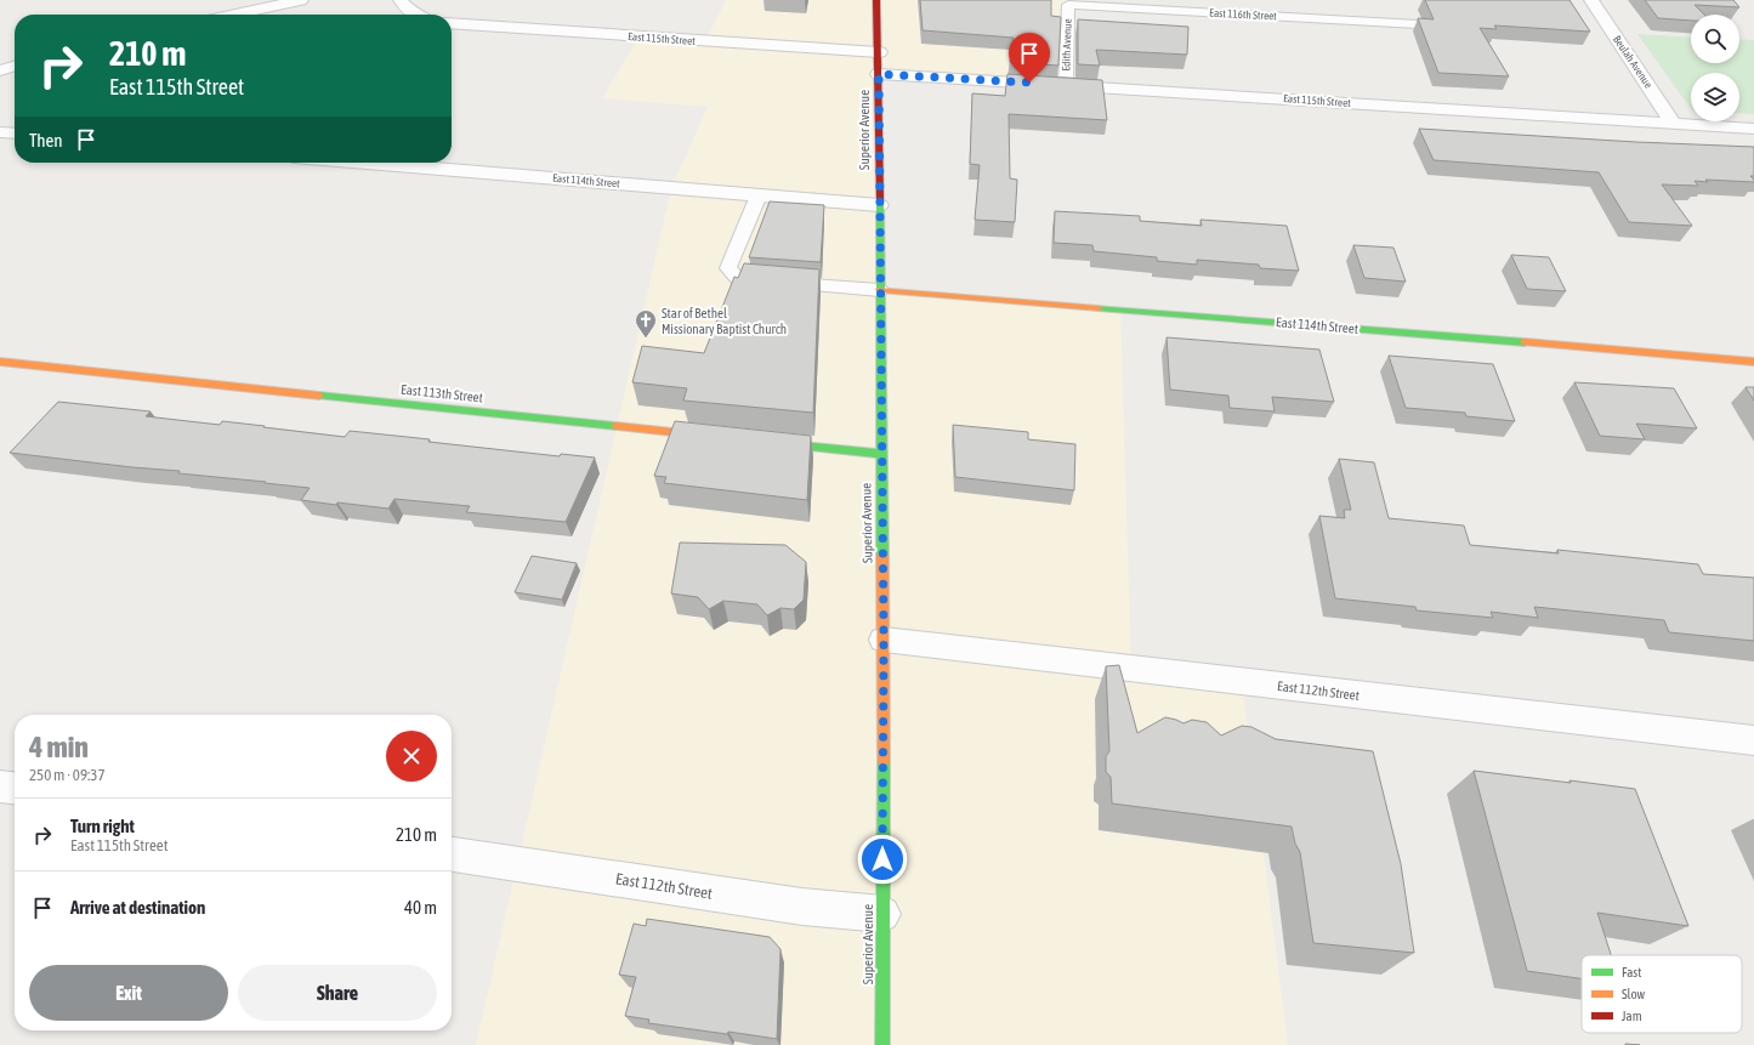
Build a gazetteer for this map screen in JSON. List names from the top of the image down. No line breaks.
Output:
{"streets":{"street":["East 115th Street","Beulah Avenue","Superior Avenue","East 114th Street","East 113th Street","East 112th Street"],"lane":["East 116th Street","Edith Avenue"]},"crossings":[["East 116th Street","Edith Avenue"],["East 115th Street","Edith Avenue"],["East 115th Street","Beulah Avenue"],["East 115th Street","Superior Avenue"],["Superior Avenue","East 114th Street"],["Superior Avenue","East 112th Street"]],"places":{"church":["Star of Bethel Missionary Baptist Church"]},"legend":["Fast","Slow","Jam"],"page":{"turn":["210 m","East 115th Street"],"then":"Then","heading":["4 min","250 m · 09:37"],"list":[{"name":"Turn right","note":"East 115th Street","value":"210 m"},{"name":"Arrive at destination","value":"40 m"}],"buttons":["Exit","Share"]}}
